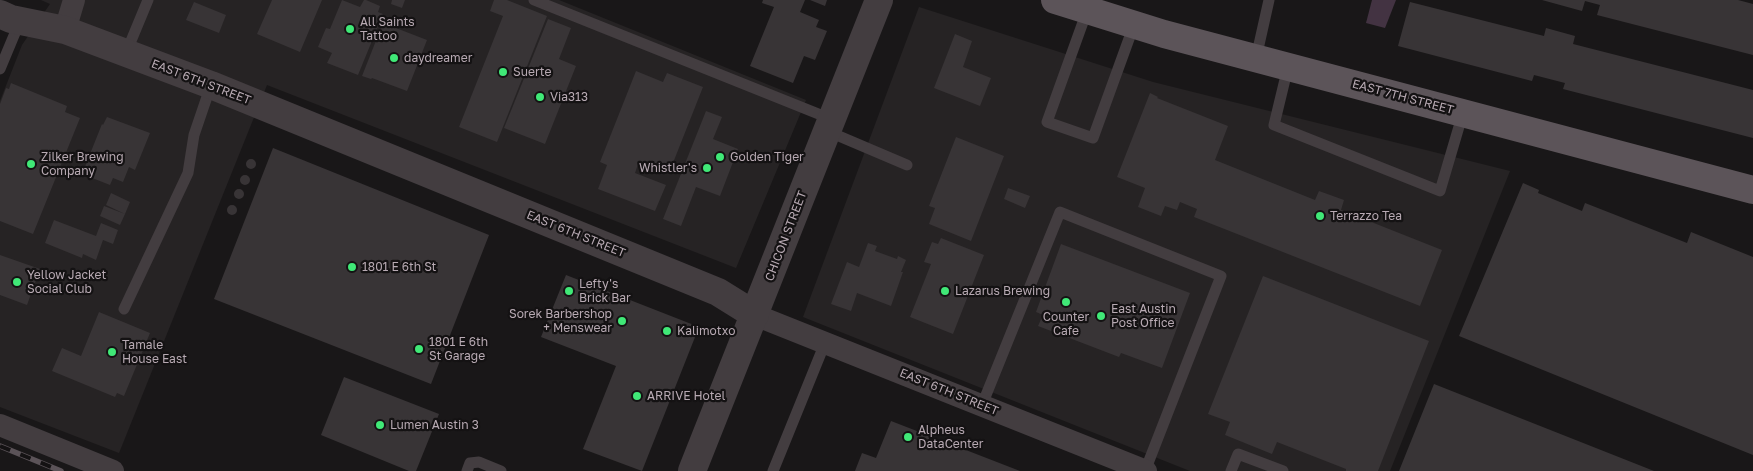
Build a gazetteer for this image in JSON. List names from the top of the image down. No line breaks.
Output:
{"streets":{"main road":["EAST 7TH STREET"],"street":["EAST 6TH STREET","CHICON STREET"]},"crossings":[["EAST 6TH STREET","CHICON STREET"]],"places":["All Saints Tattoo","daydreamer","Suerte","Via313","Golden Tiger","Zilker Brewing Company","Whistler's","Terrazzo Tea","1801 E 6th St","Yellow Jacket Social Club","Lefty's Brick Bar","Lazarus Brewing","Counter Cafe","East Austin Post Office","Sorek Barbershop + Menswear","Kalimotxo","1801 E 6th St Garage","Tamale House East","ARRIVE Hotel","Lumen Austin 3","Alpheus DataCenter"]}
